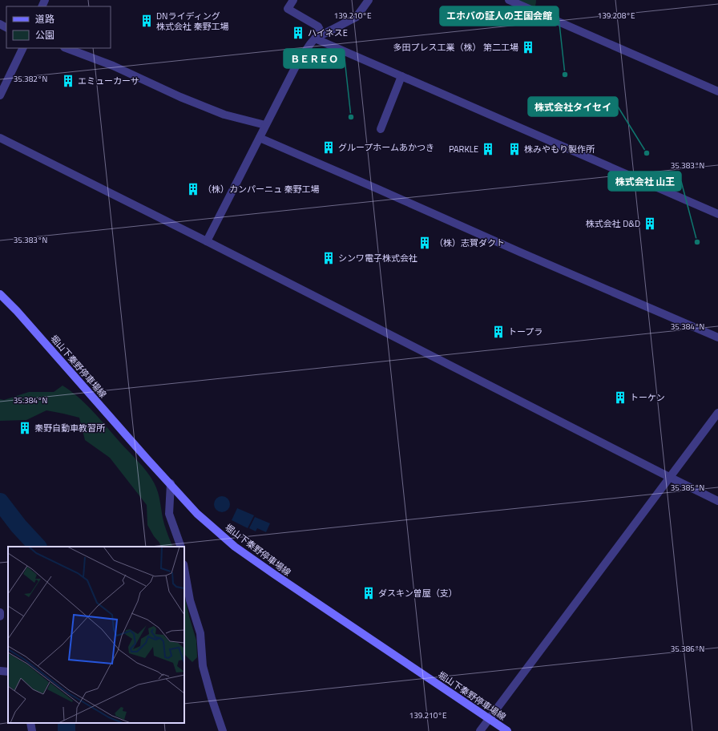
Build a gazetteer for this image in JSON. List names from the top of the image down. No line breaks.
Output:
{"streets":{"main road":["堀山下秦野停車場線"]},"places":{"building":["DNライディング 株式会社 秦野工場","ハイネスE","多田プレス工業（株） 第二工場","エミューカーサ","グループホームあかつき","PARKLE","株みやもり製作所","（株）カンパーニュ 秦野工場","株式会社 D&D","（株）志賀ダクト","シンワ電子株式会社","トープラ","トーケン","秦野自動車教習所","ダスキン曽屋（支）"],"other":["エホバの証人の王国会館","ＢＥＲＥＯ","株式会社タイセイ","株式会社 山王"]},"legend":["道路","公園"],"coordinates":["139.210°E","139.208°E","35.382°N","35.383°N","35.384°N","35.385°N","35.386°N"]}
